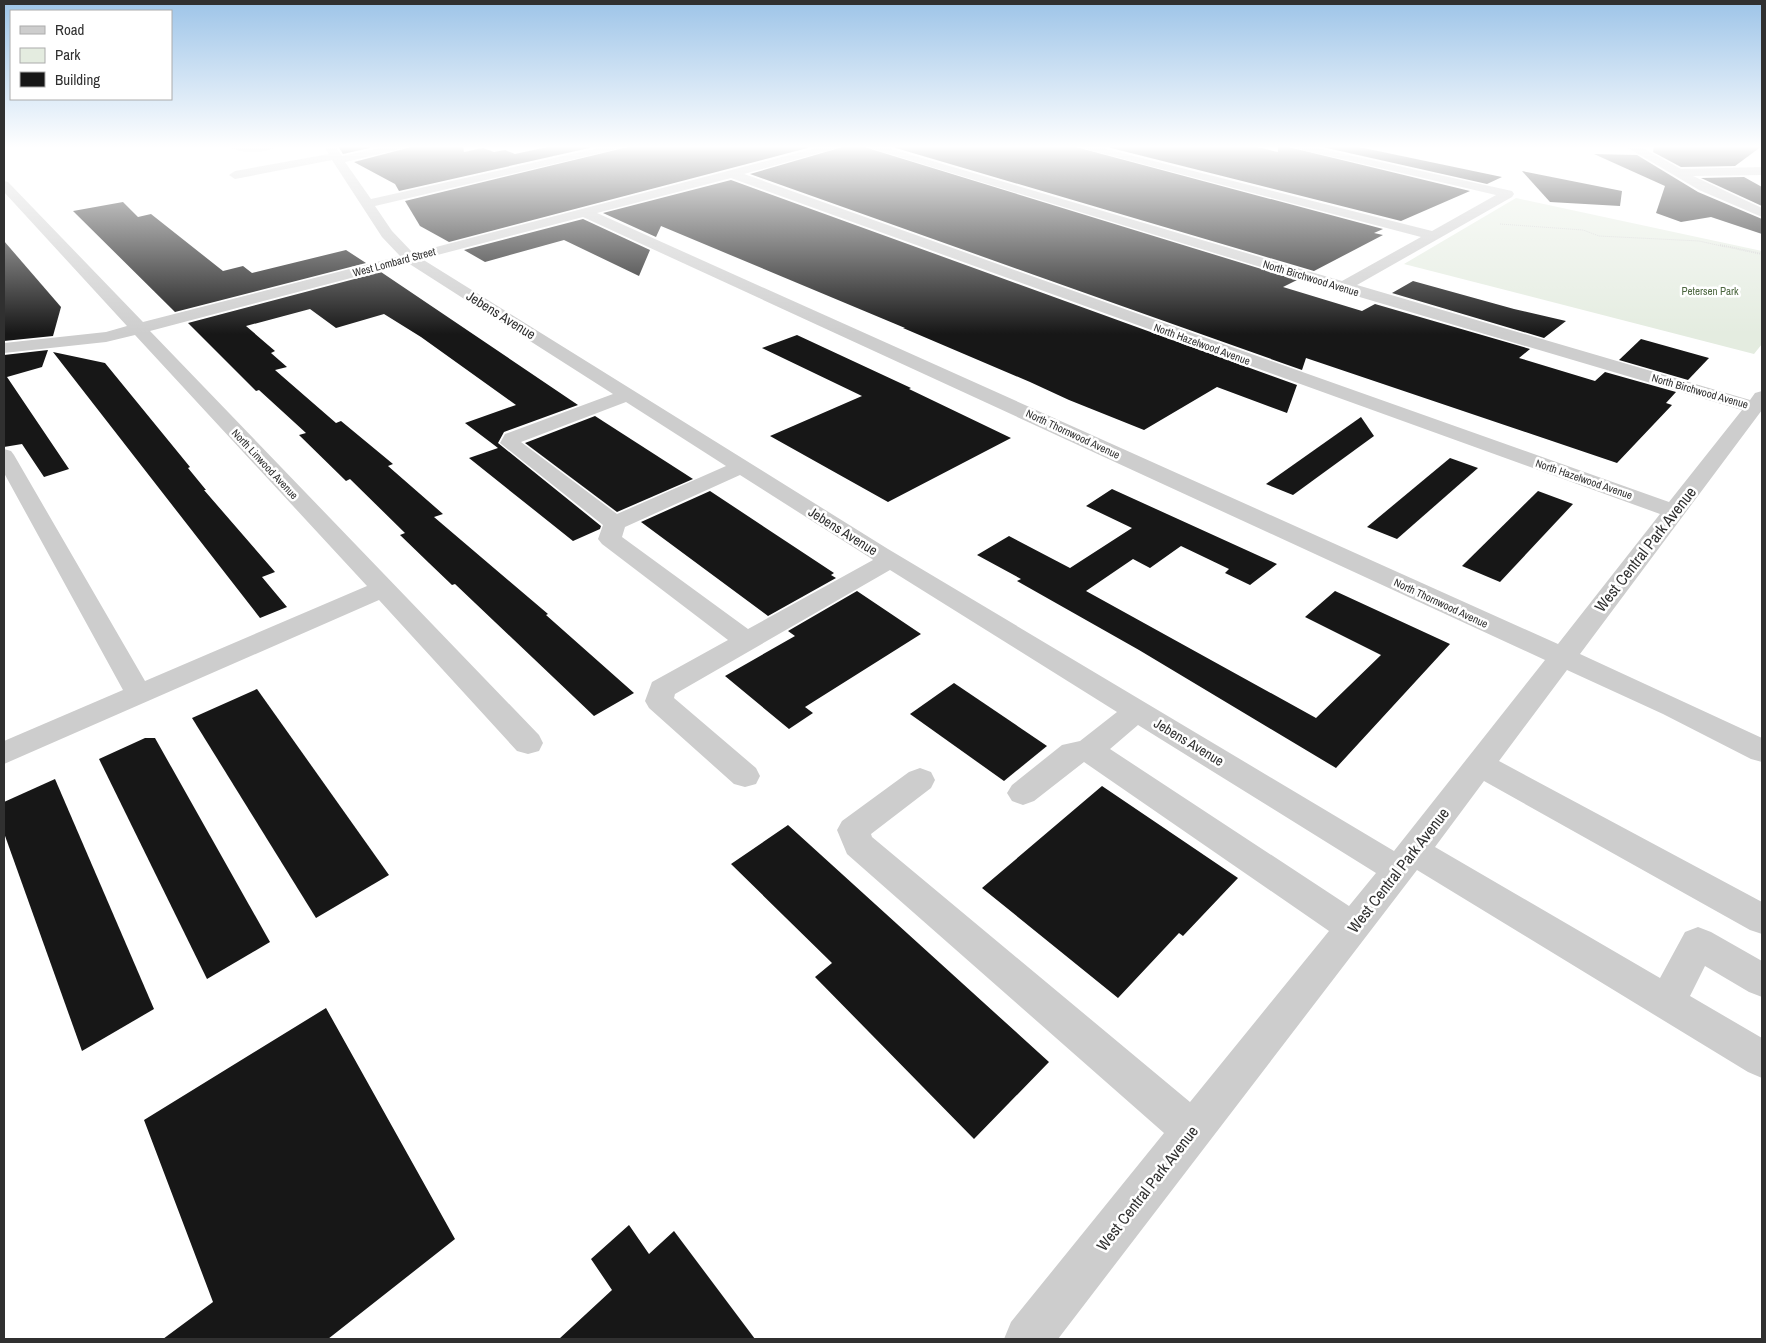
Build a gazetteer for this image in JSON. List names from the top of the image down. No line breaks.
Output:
{"streets":{"street":["West Lombard Street","North Birchwood Avenue","Jebens Avenue","North Hazelwood Avenue","North Thornwood Avenue","North Linwood Avenue","West Central Park Avenue"]},"crossings":[["West Lombard Street","Jebens Avenue"],["West Lombard Street","North Thornwood Avenue"],["West Lombard Street","North Linwood Avenue"],["North Birchwood Avenue","West Central Park Avenue"],["Jebens Avenue","West Central Park Avenue"],["North Hazelwood Avenue","West Central Park Avenue"],["North Thornwood Avenue","West Central Park Avenue"]],"parks":["Petersen Park"],"legend":["Road","Park","Building"]}
